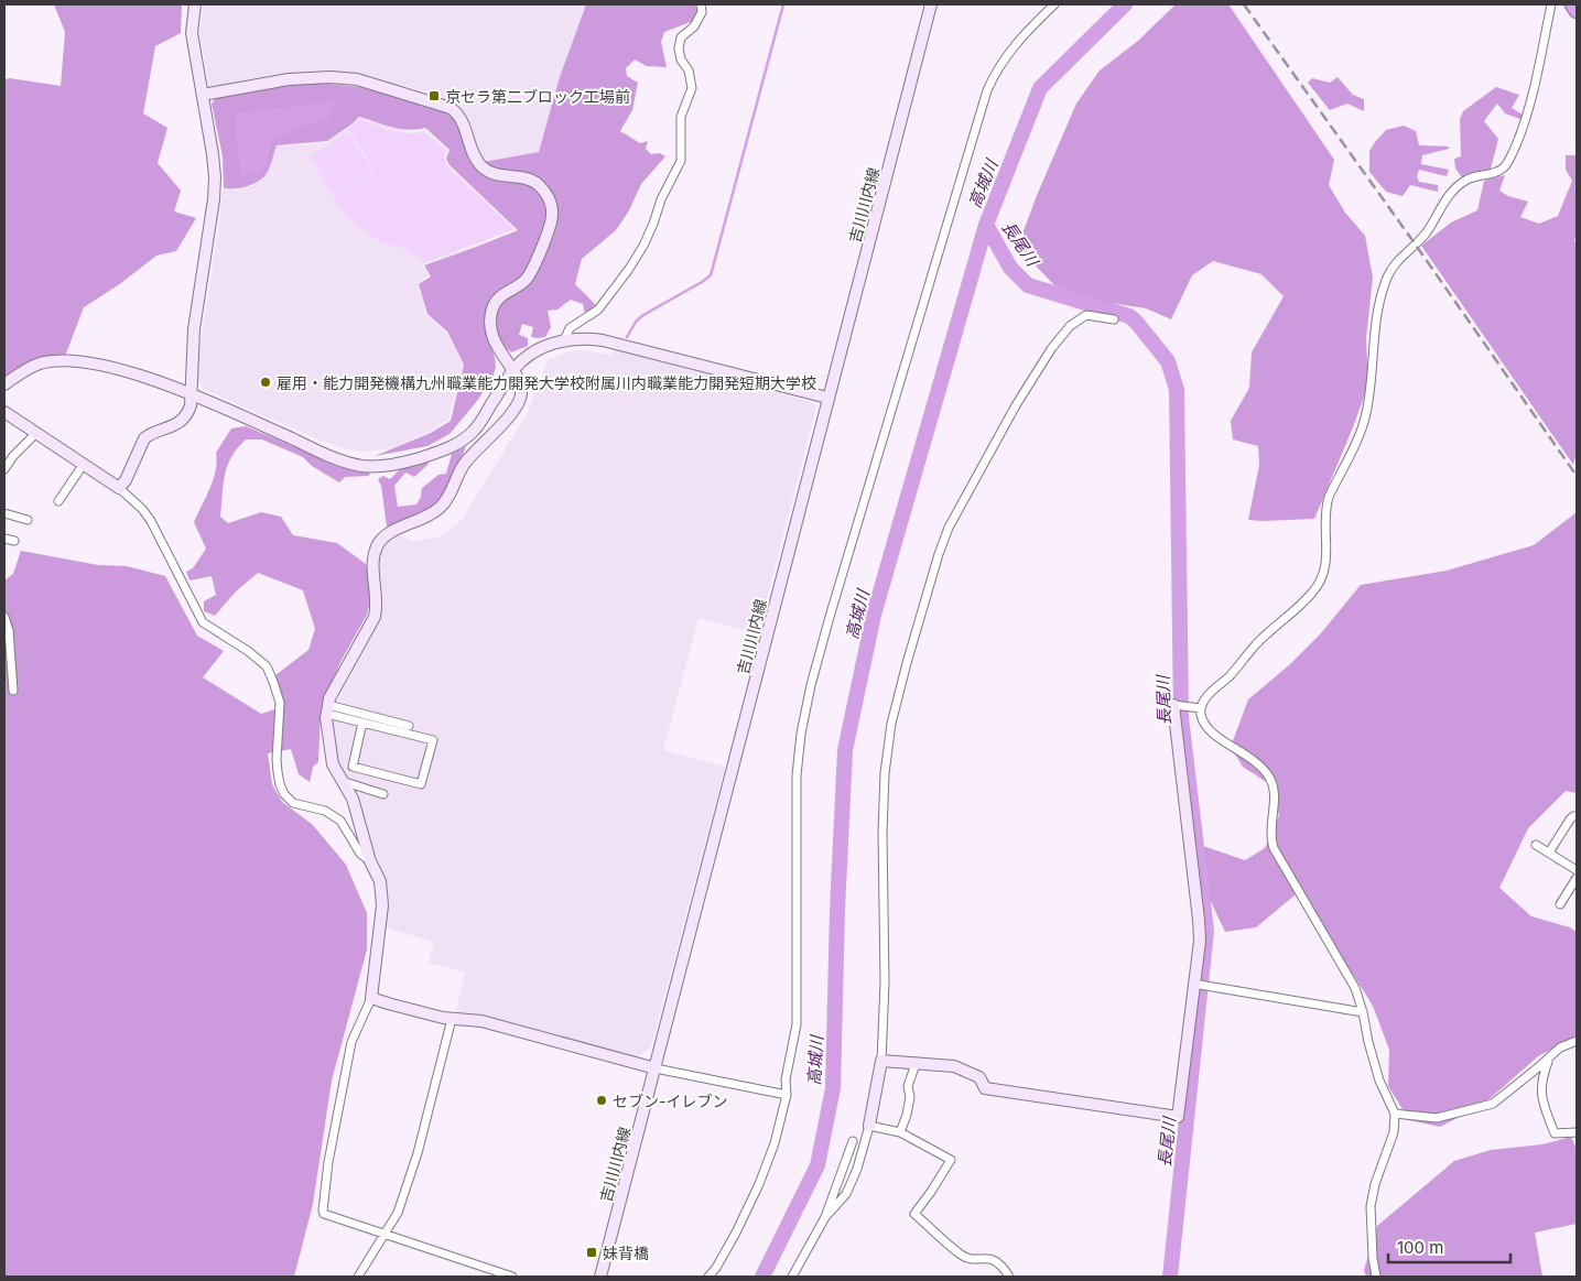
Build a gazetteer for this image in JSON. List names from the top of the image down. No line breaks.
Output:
{"streets":{"street":["吉川川内線"]},"water":["高城川","長尾川"],"places":{"transit":["京セラ第二ブロック工場前","妹背橋"],"other":["雇用・能力開発機構九州職業能力開発大学校附属川内職業能力開発短期大学校","セブン-イレブン"]},"scale_bar":"100 m"}
